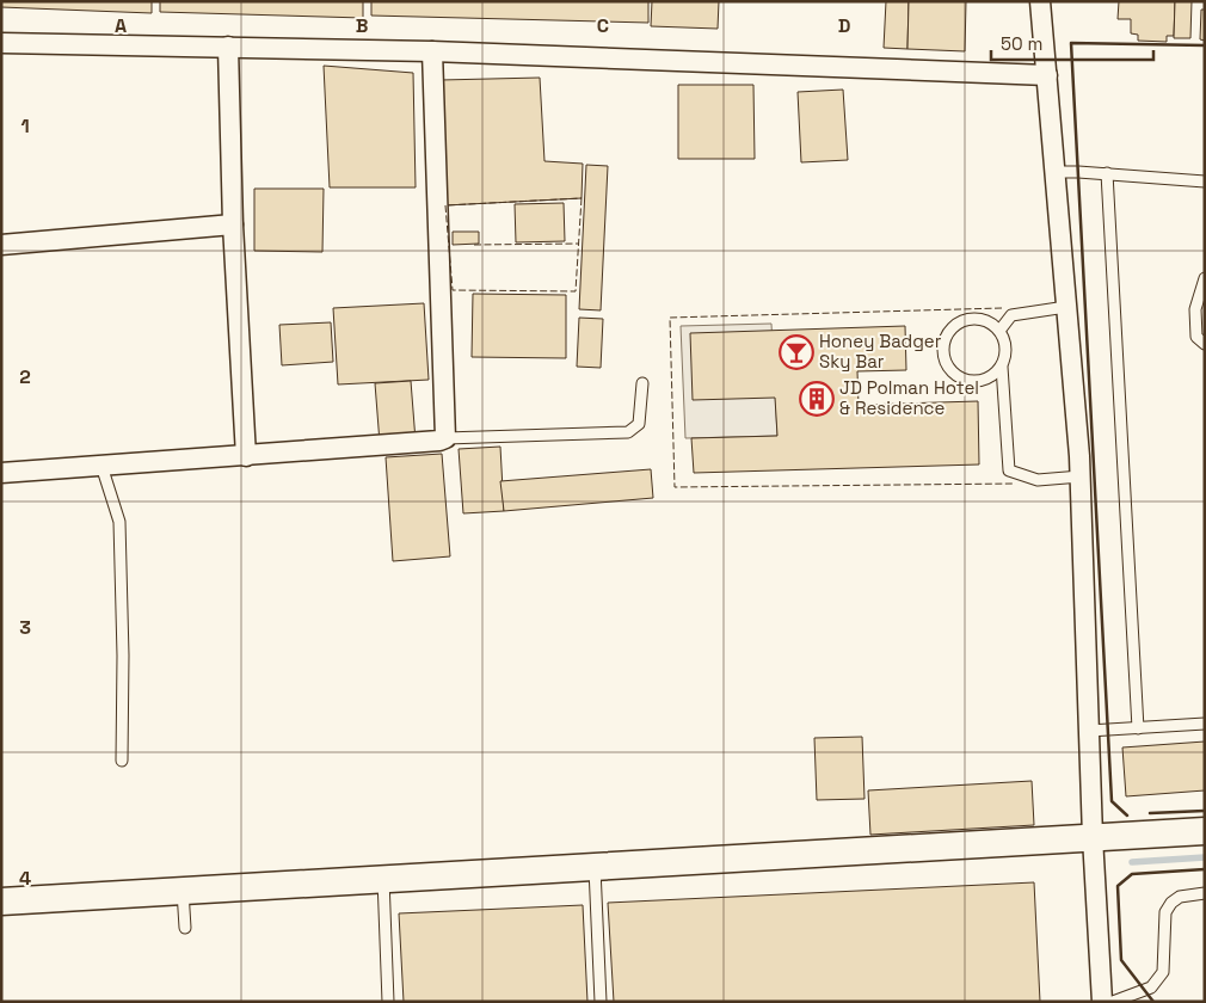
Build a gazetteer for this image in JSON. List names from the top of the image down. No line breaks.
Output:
{"places":{"bar":["Honey Badger Sky Bar"],"building":["JD Polman Hotel & Residence"]},"scale_bar":"50 m","grid":{"columns":["A","B","C","D"],"rows":["1","2","3","4"]}}
